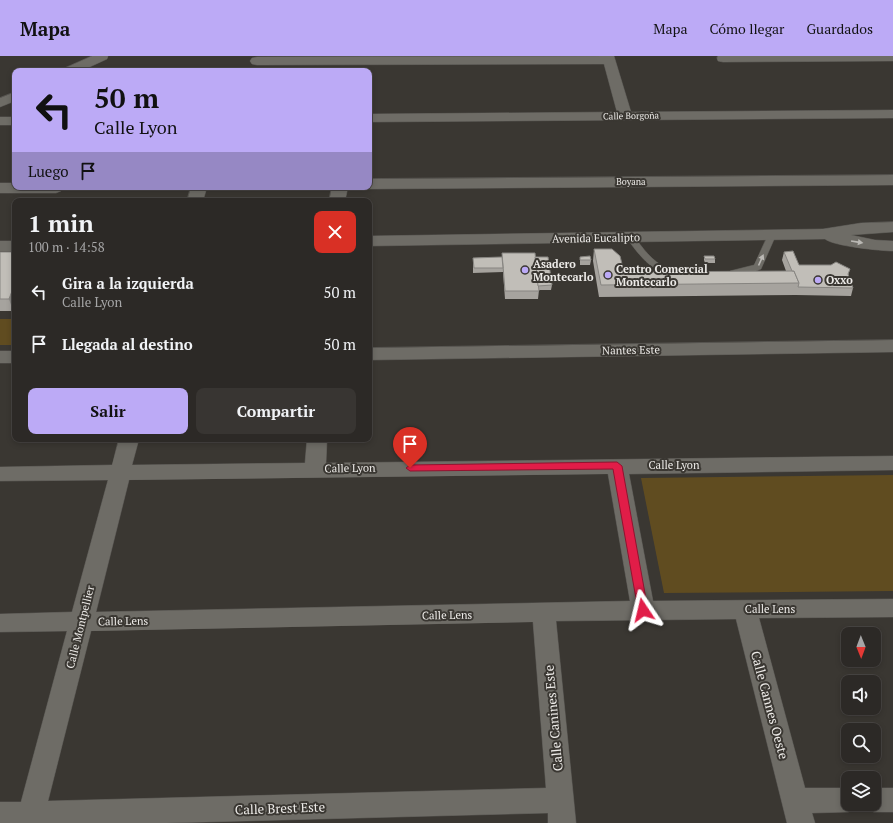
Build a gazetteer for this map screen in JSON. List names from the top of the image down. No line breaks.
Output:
{"streets":{"street":["Calle Borgoña","Boyana","Avenida Eucalipto","Nantes Este","Calle Lyon","Calle Lens","Calle Montpellier","Calle Cannes Oeste","Calle Canines Este","Calle Brest Este"]},"crossings":[["Calle Lyon","Calle Montpellier"],["Calle Lens","Calle Montpellier"],["Calle Lens","Calle Cannes Oeste"],["Calle Lens","Calle Canines Este"],["Calle Montpellier","Calle Brest Este"],["Calle Canines Este","Calle Brest Este"]],"places":["Asadero Montecarlo","Centro Comercial Montecarlo","Oxxo"],"north":"bottom","page":{"header":"Mapa","nav":["Mapa","Cómo llegar","Guardados"],"turn":["50 m","Calle Lyon"],"then":"Luego","heading":["1 min","100 m · 14:58"],"list":[{"name":"Gira a la izquierda","note":"Calle Lyon","value":"50 m"},{"name":"Llegada al destino","value":"50 m"}],"buttons":["Salir","Compartir"]}}
